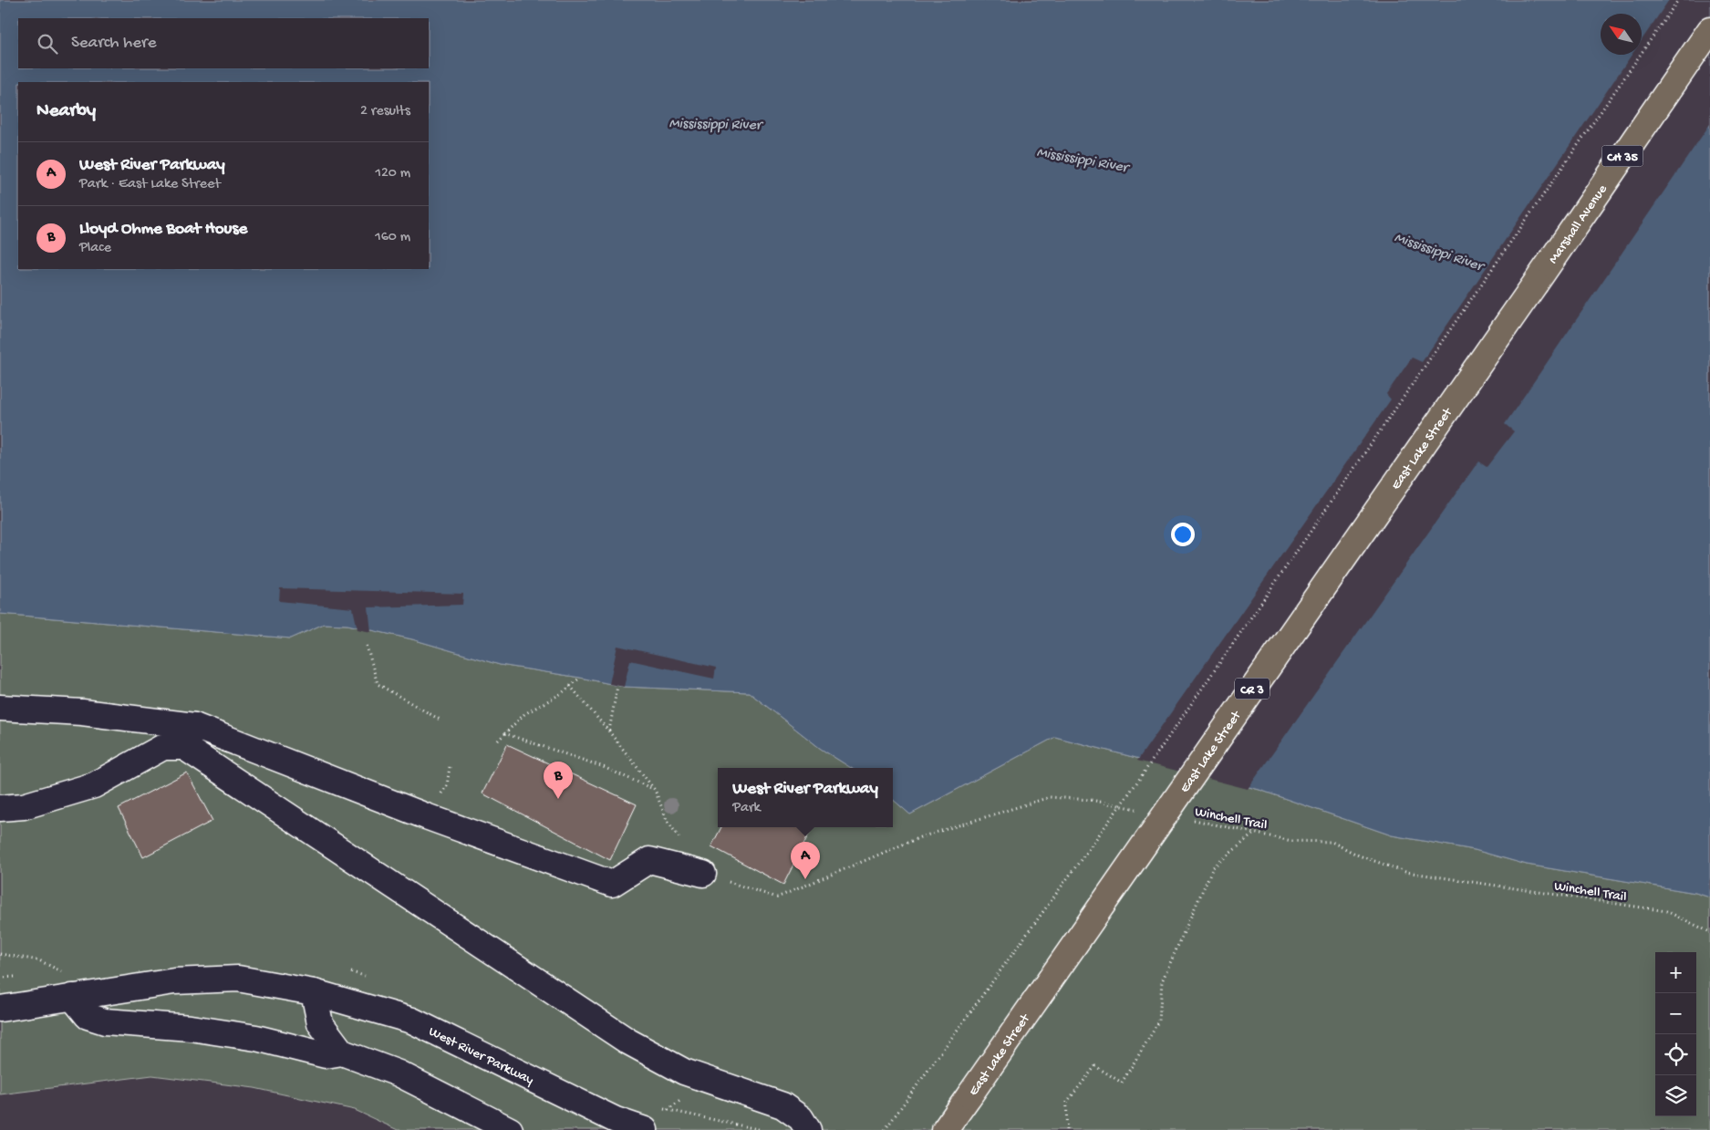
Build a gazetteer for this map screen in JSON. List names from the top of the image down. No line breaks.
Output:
{"streets":{"main road":["CH 35","Marshall Avenue","East Lake Street","CR 3"],"street":["West River Parkway"],"path":["Winchell Trail"]},"crossings":[["Marshall Avenue","East Lake Street"]],"water":["Mississippi River"],"north":"top left","page":{"search":"Search here","heading":["Nearby","2 results"],"list":[{"mark":"A","name":"West River Parkway","note":"Park · East Lake Street","value":"120 m"},{"mark":"B","name":"Lloyd Ohme Boat House","note":"Place","value":"160 m"}],"pins":["B","A"],"popup":["West River Parkway","Park"],"map_buttons":["+","−"]}}
